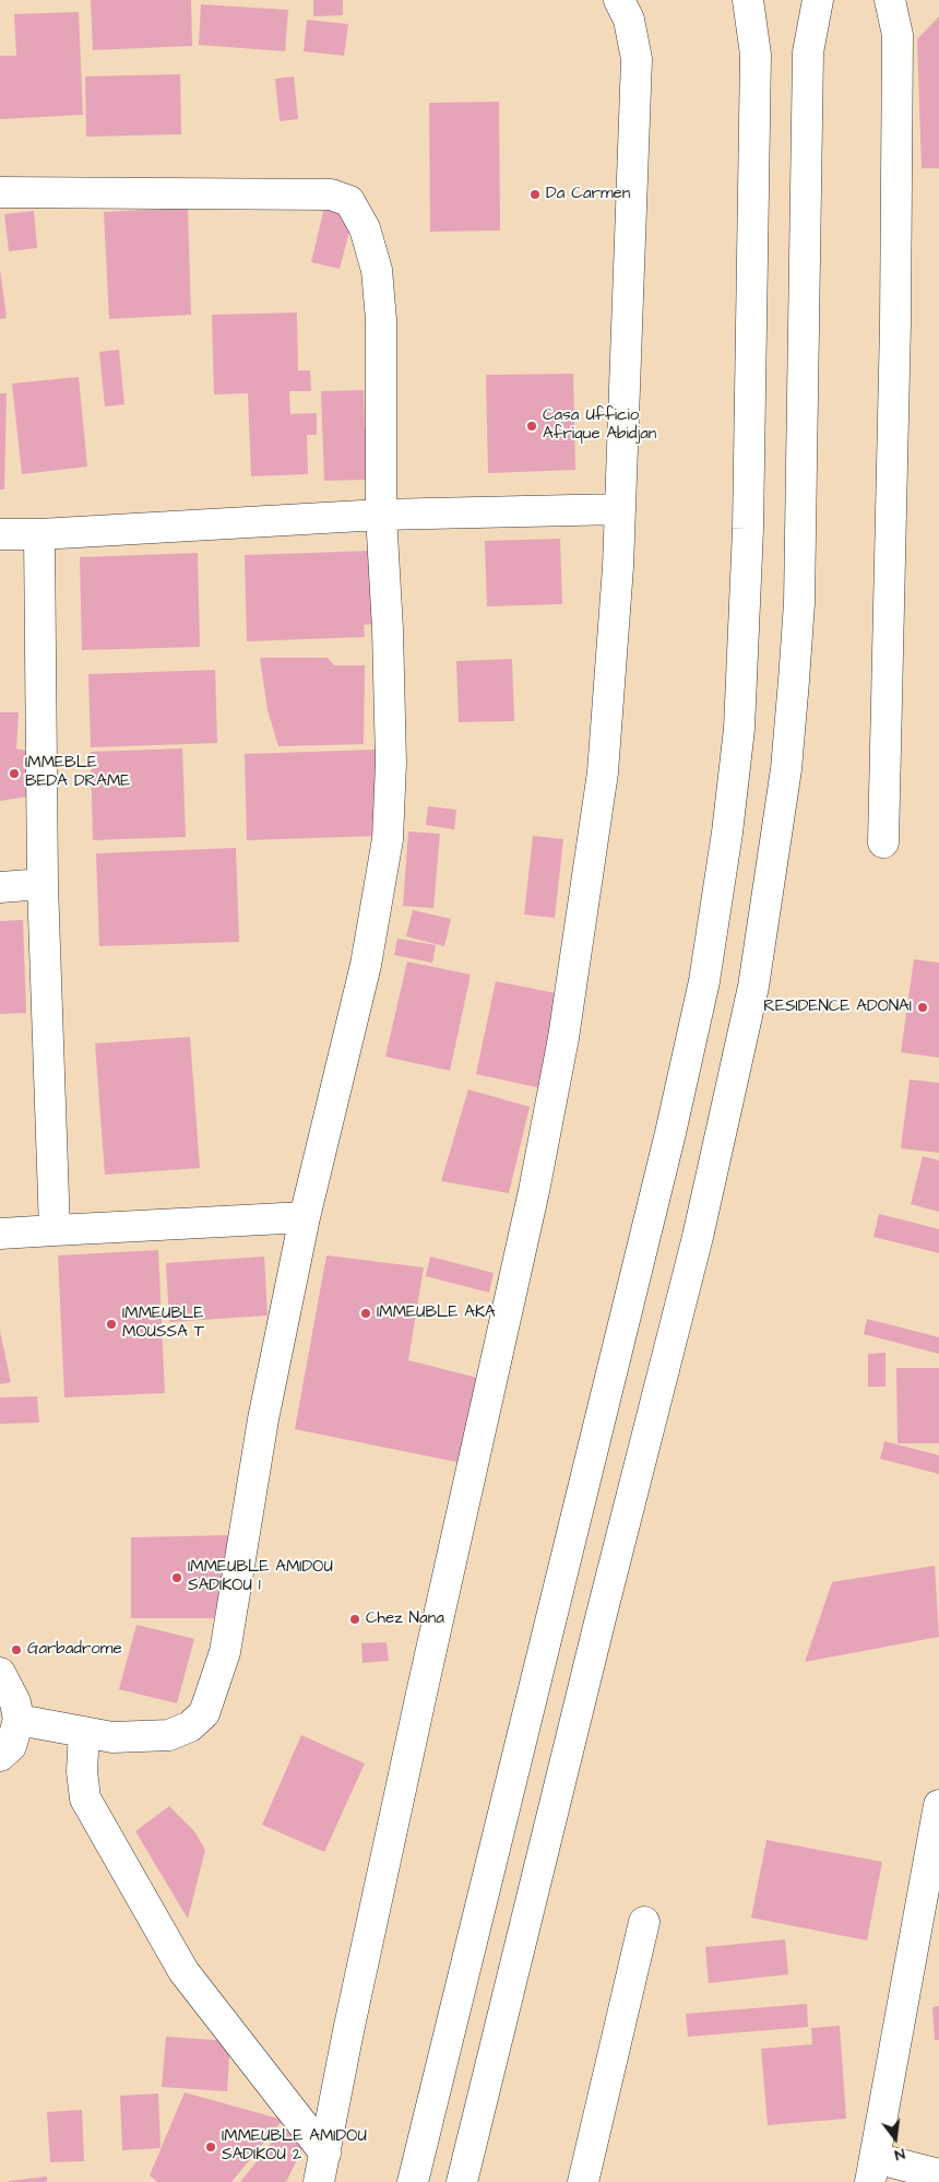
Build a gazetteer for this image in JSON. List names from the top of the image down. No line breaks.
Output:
{"places":["Da Carmen","Casa Ufficio Afrique Abidjan","IMMEBLE BEDA DRAME","RESIDENCE ADONAI","IMMEUBLE AKA","IMMEUBLE MOUSSA T","IMMEUBLE AMIDOU SADIKOU 1","Chez Nana","Garbadrome","IMMEUBLE AMIDOU SADIKOU 2"],"north":"bottom"}
